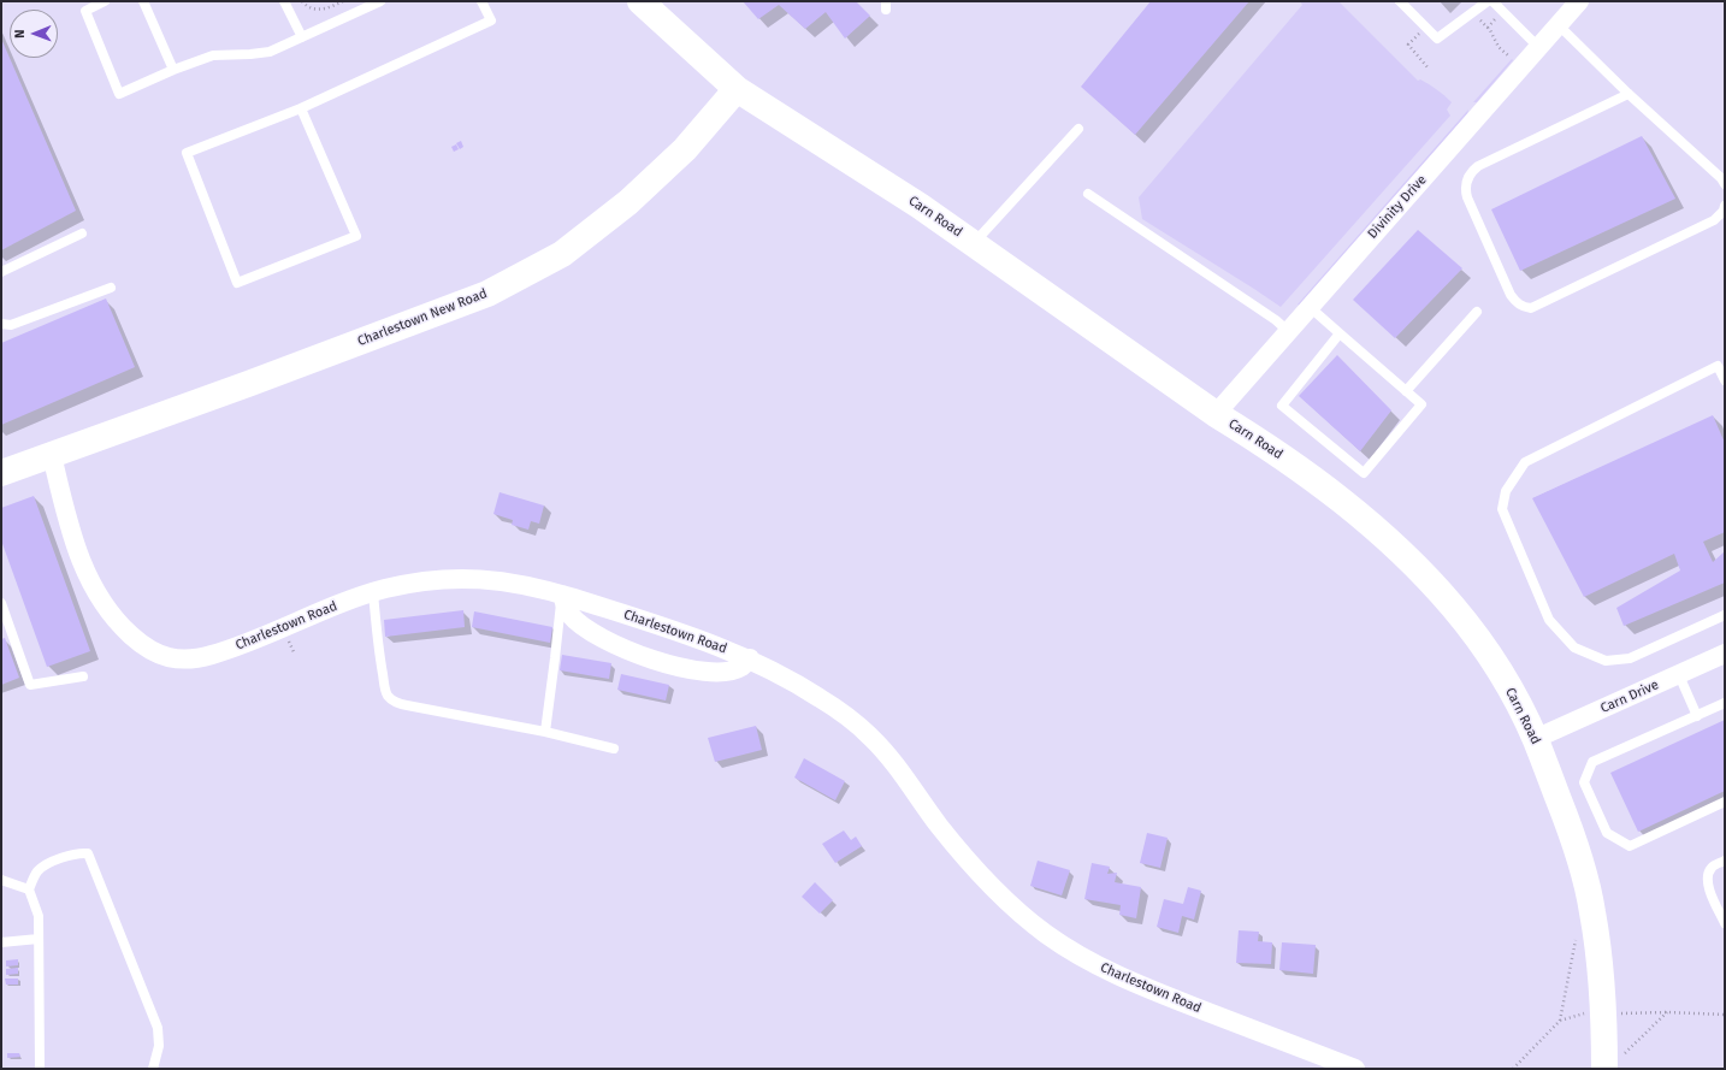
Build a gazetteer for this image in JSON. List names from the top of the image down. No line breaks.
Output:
{"streets":{"main road":["Carn Road","Charlestown New Road"],"street":["Divinity Drive","Charlestown Road","Carn Drive"]},"crossings":[["Divinity Drive","Carn Road"],["Carn Road","Charlestown New Road"],["Carn Road","Carn Drive"],["Charlestown New Road","Charlestown Road"]],"north":"left"}
